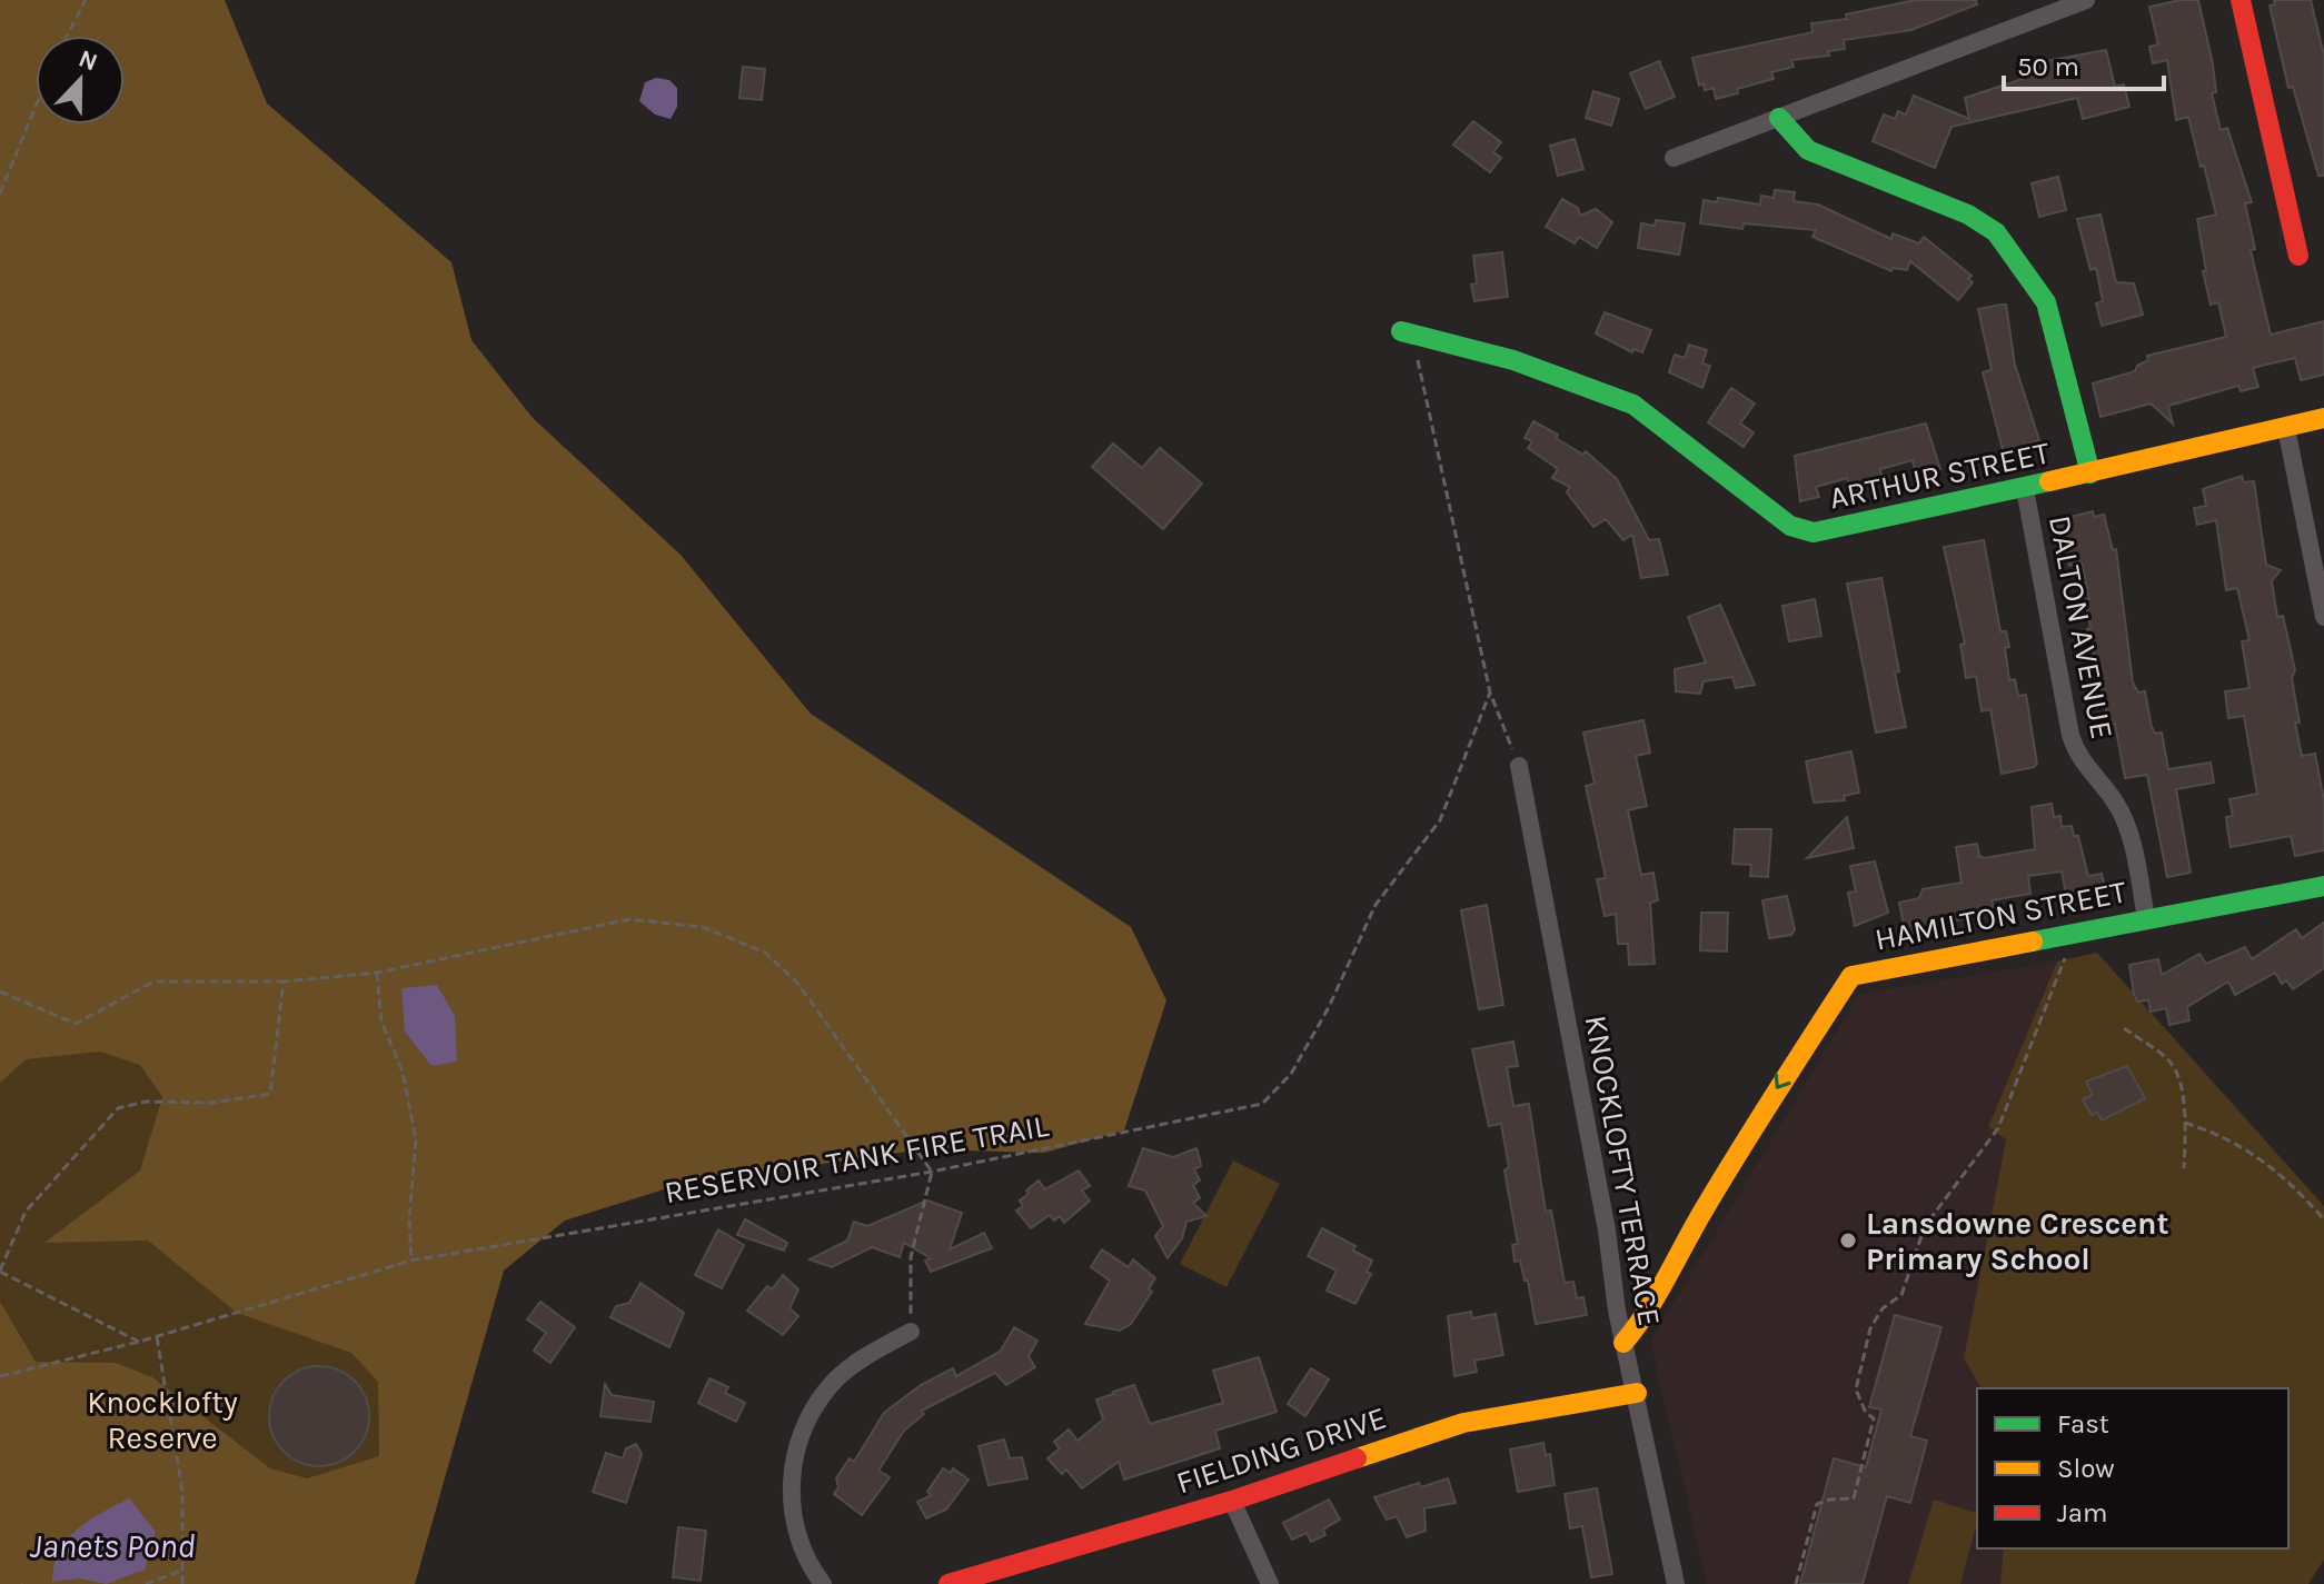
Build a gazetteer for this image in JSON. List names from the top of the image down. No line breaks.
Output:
{"streets":{"street":["ARTHUR STREET","DALTON AVENUE","HAMILTON STREET","KNOCKLOFTY TERRACE","FIELDING DRIVE"],"path":["RESERVOIR TANK FIRE TRAIL"]},"crossings":[["ARTHUR STREET","DALTON AVENUE"],["DALTON AVENUE","HAMILTON STREET"],["HAMILTON STREET","KNOCKLOFTY TERRACE"],["KNOCKLOFTY TERRACE","FIELDING DRIVE"]],"one_way":["HAMILTON STREET"],"water":["Janets Pond"],"parks":["Knocklofty Reserve"],"places":["Lansdowne Crescent Primary School"],"legend":["Fast","Slow","Jam"],"scale_bar":"50 m","north":"top"}
